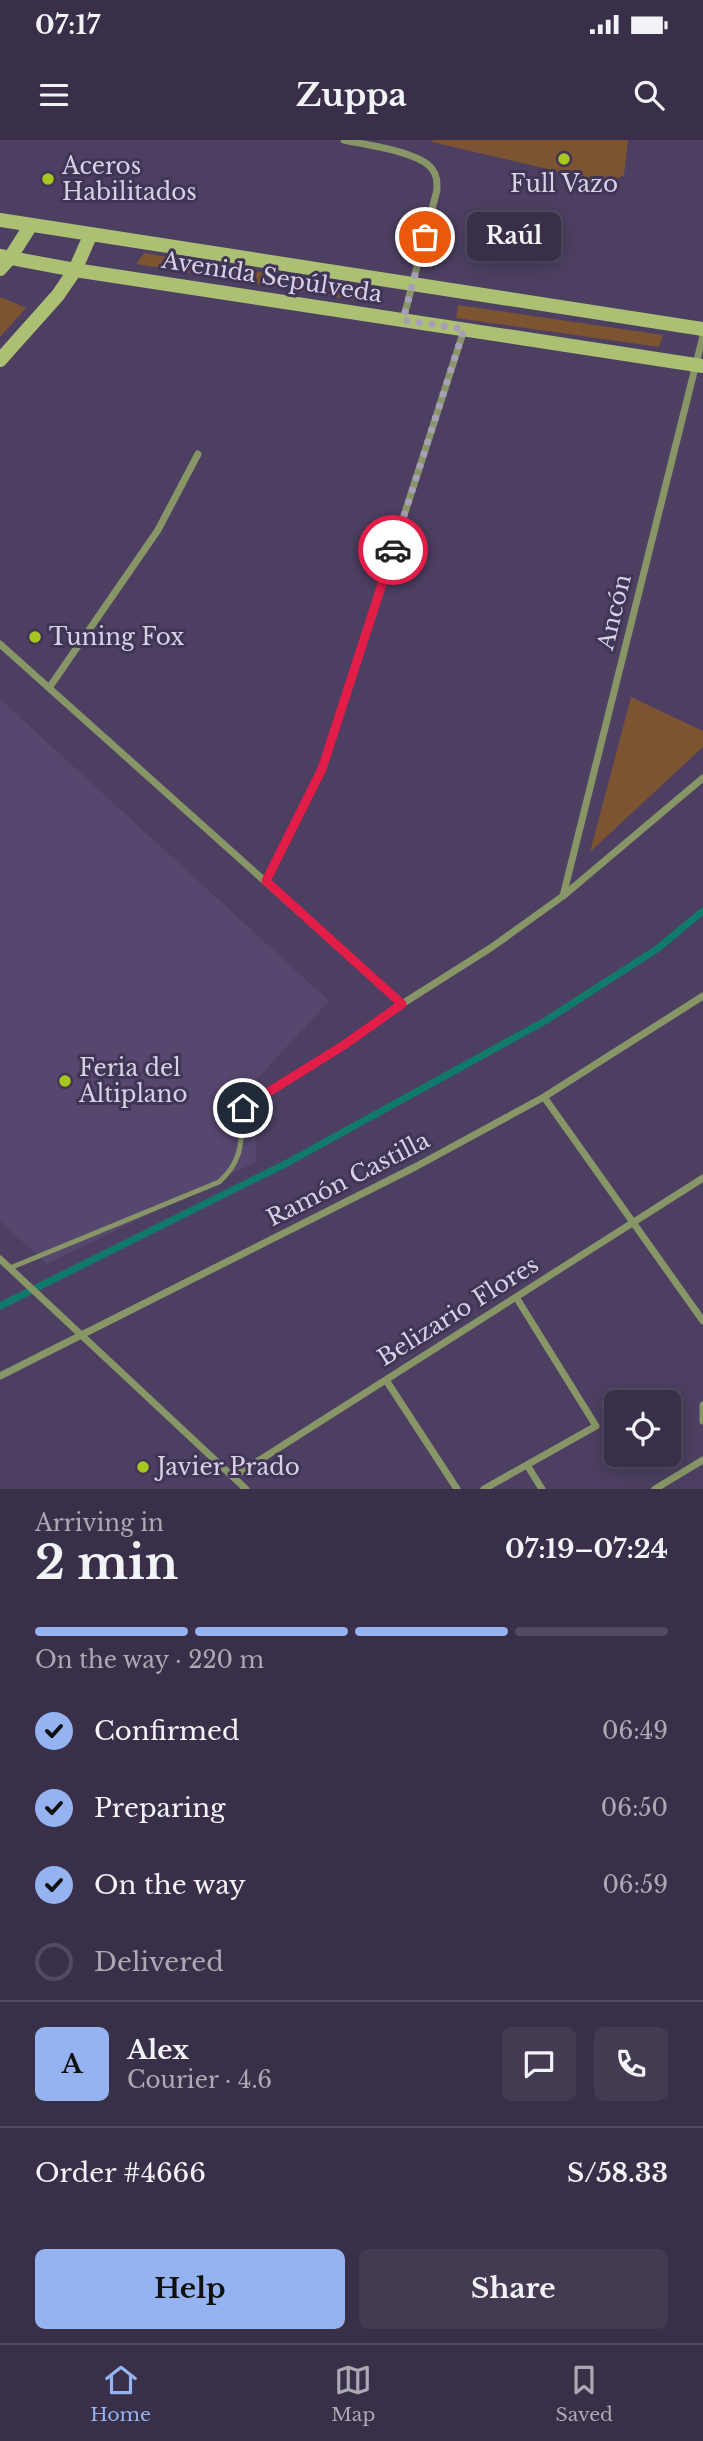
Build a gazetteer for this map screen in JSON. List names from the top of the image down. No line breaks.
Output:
{"streets":{"street":["Avenida Sepúlveda","Ancón","Ramón Castilla","Belizario Flores"]},"crossings":[["Avenida Sepúlveda","Ancón"]],"places":["Full Vazo","Aceros Habilitados","Raúl","Tuning Fox","Feria del Altiplano","Javier Prado"],"page":{"status":"07:17","header":"Zuppa","bubble":"Raúl","heading":["2 min","Arriving in","07:19–07:24"],"panel":["Alex","Courier · 4.6","Order #4666","S/58.33"],"bar":"On the way · 220 m","list":[["Confirmed","06:49"],["Preparing","06:50"],["On the way","06:59"],"Delivered"],"round":"A","buttons":["Help","Share"],"tabs":["Home","Map","Saved"]}}
